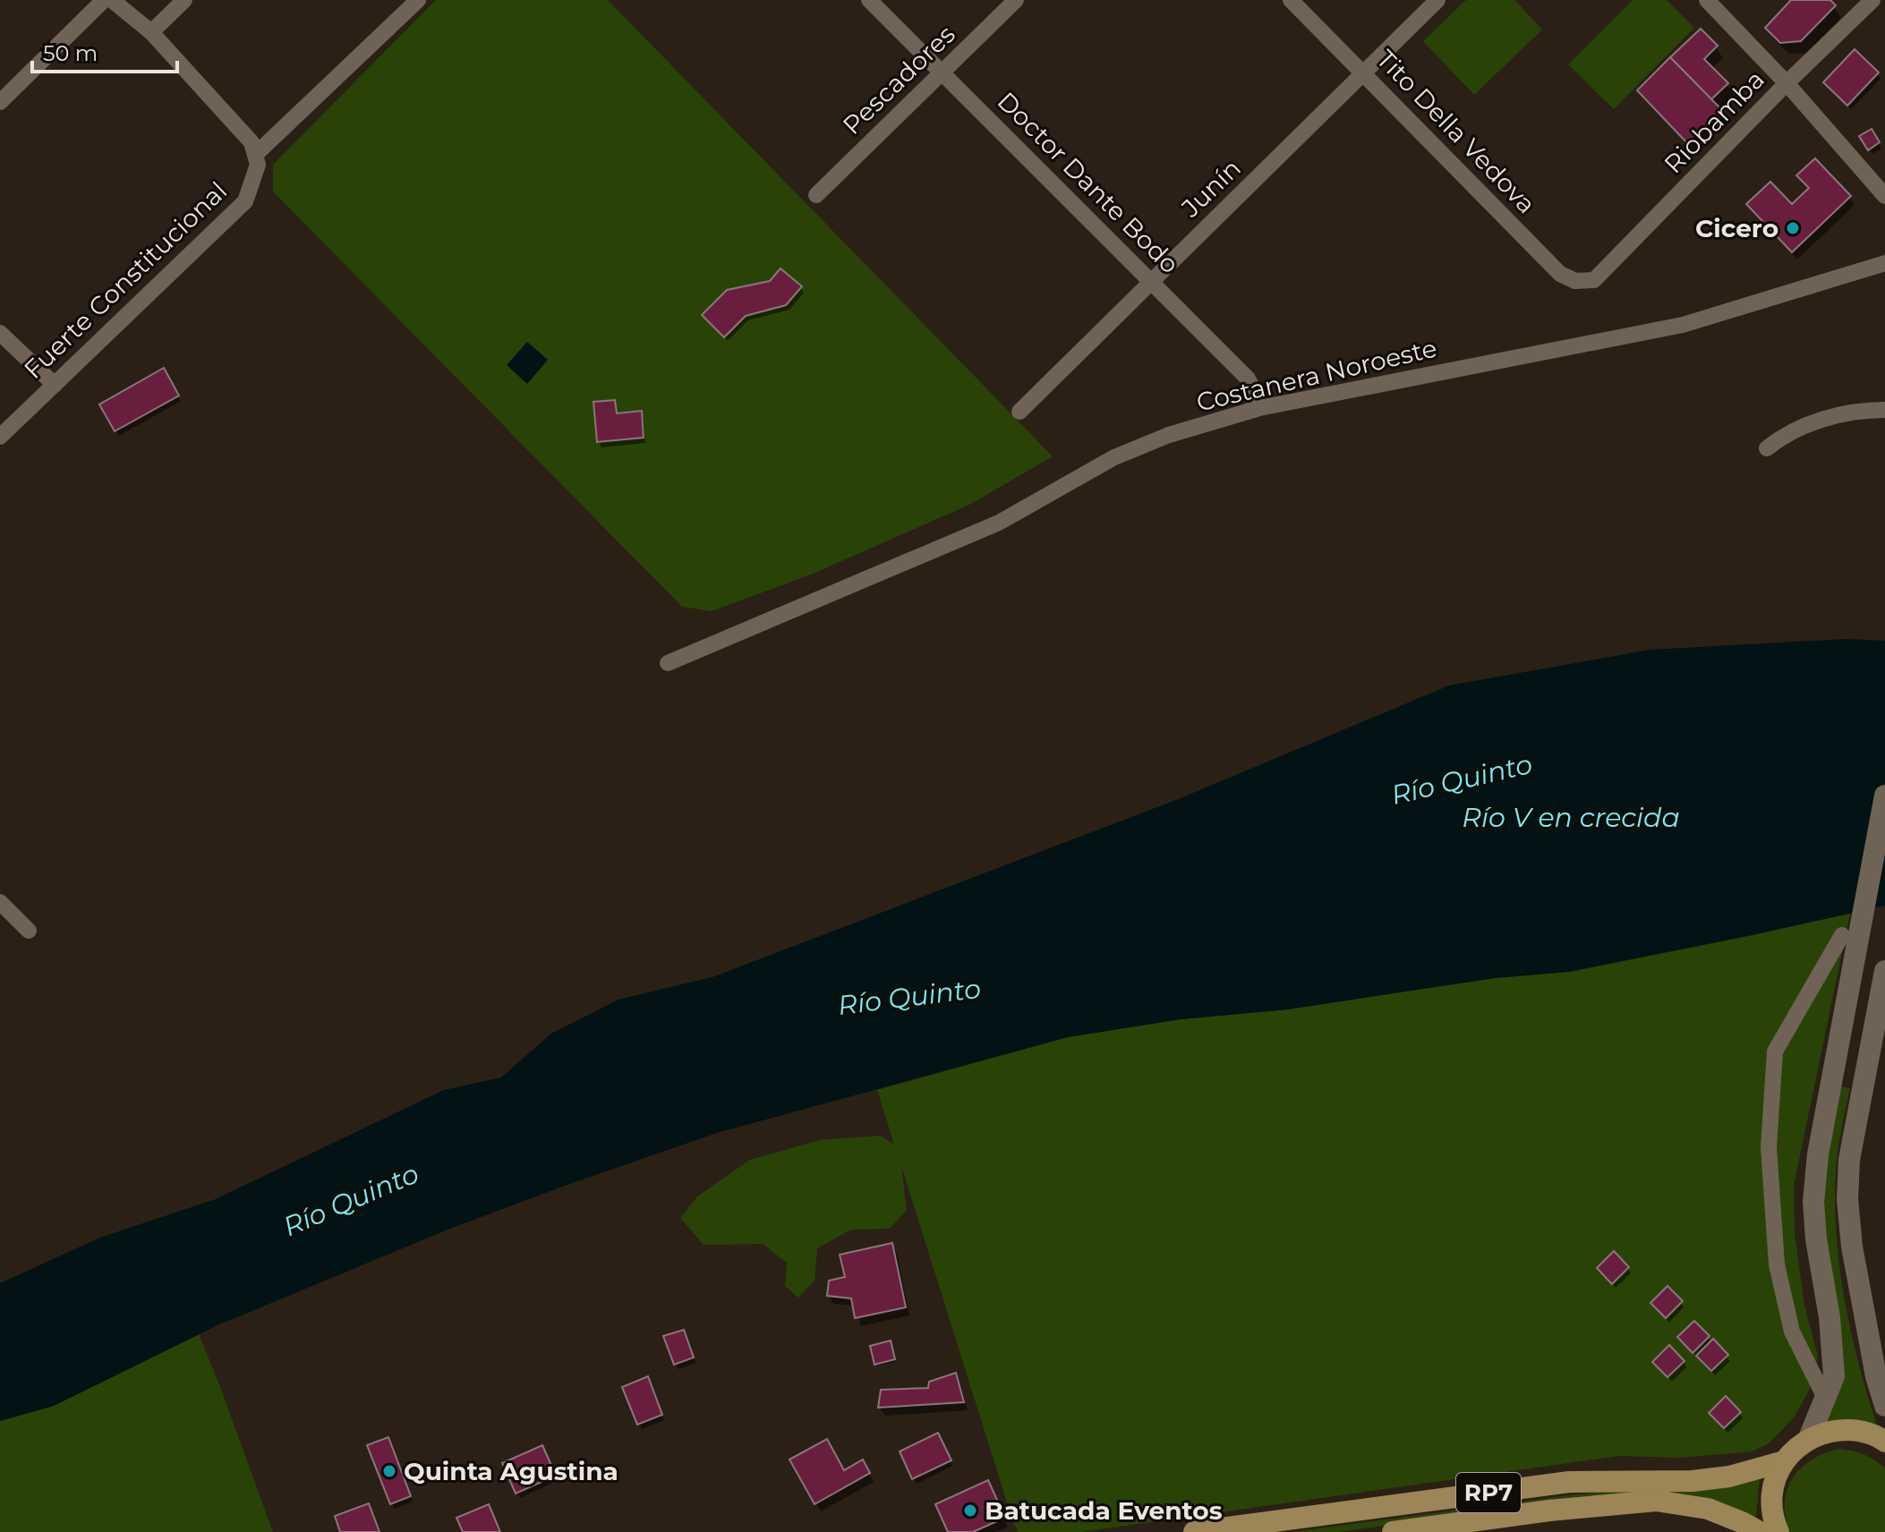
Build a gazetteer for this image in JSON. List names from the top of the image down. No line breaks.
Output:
{"streets":{"main road":["RP7"],"street":["Pescadores","Riobamba","Tito Della Vedova","Doctor Dante Bodo","Junín","Fuerte Constitucional","Costanera Noroeste"]},"crossings":[["Pescadores","Doctor Dante Bodo"],["Riobamba","Tito Della Vedova"],["Tito Della Vedova","Junín"],["Doctor Dante Bodo","Junín"],["Doctor Dante Bodo","Costanera Noroeste"]],"water":["Río Quinto","Río V en crecida"],"places":["Cicero","Quinta Agustina","Batucada Eventos"],"scale_bar":"50 m"}
